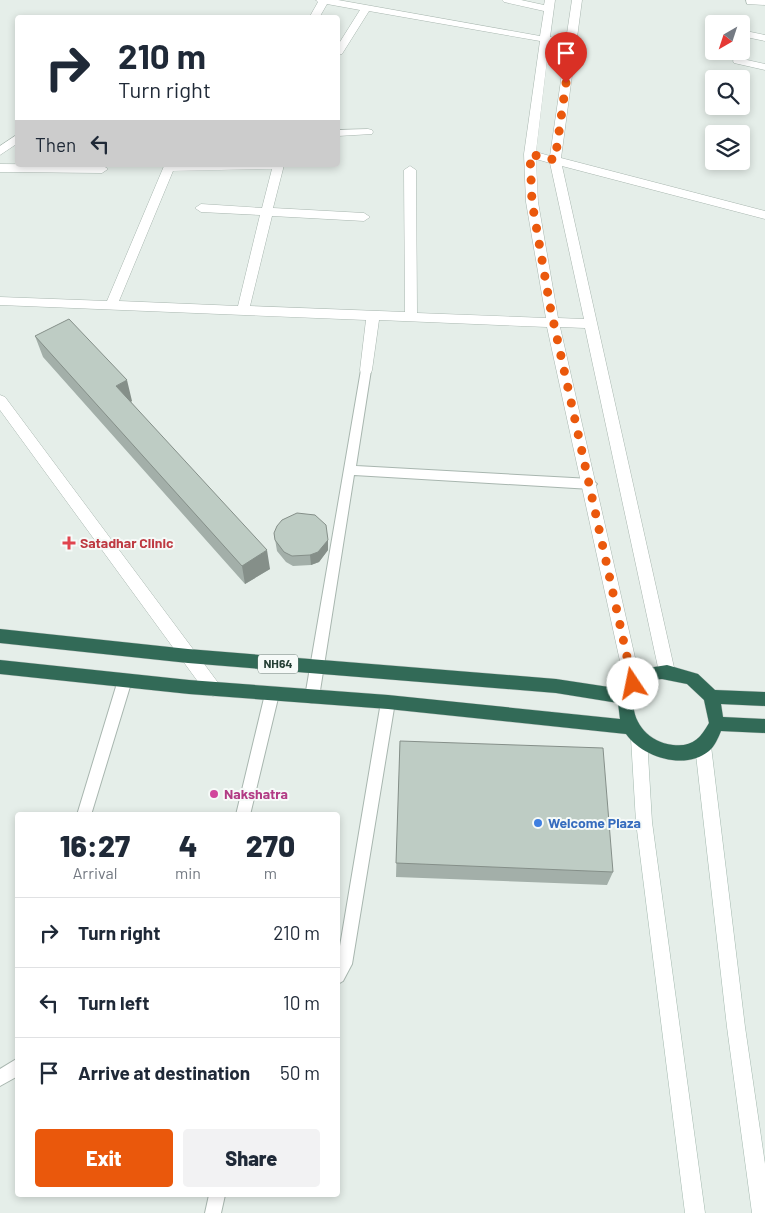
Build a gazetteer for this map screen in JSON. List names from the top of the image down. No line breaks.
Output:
{"streets":{"highway":["NH64"]},"places":{"health":["Satadhar Clinic"],"other":["Nakshatra","Welcome Plaza"]},"north":"bottom left","page":{"turn":["210 m","Turn right"],"then":"Then","eta":["16:27","Arrival","4","min","270","m"],"list":[{"name":"Turn right","value":"210 m"},{"name":"Turn left","value":"10 m"},{"name":"Arrive at destination","value":"50 m"}],"buttons":["Exit","Share"]}}
